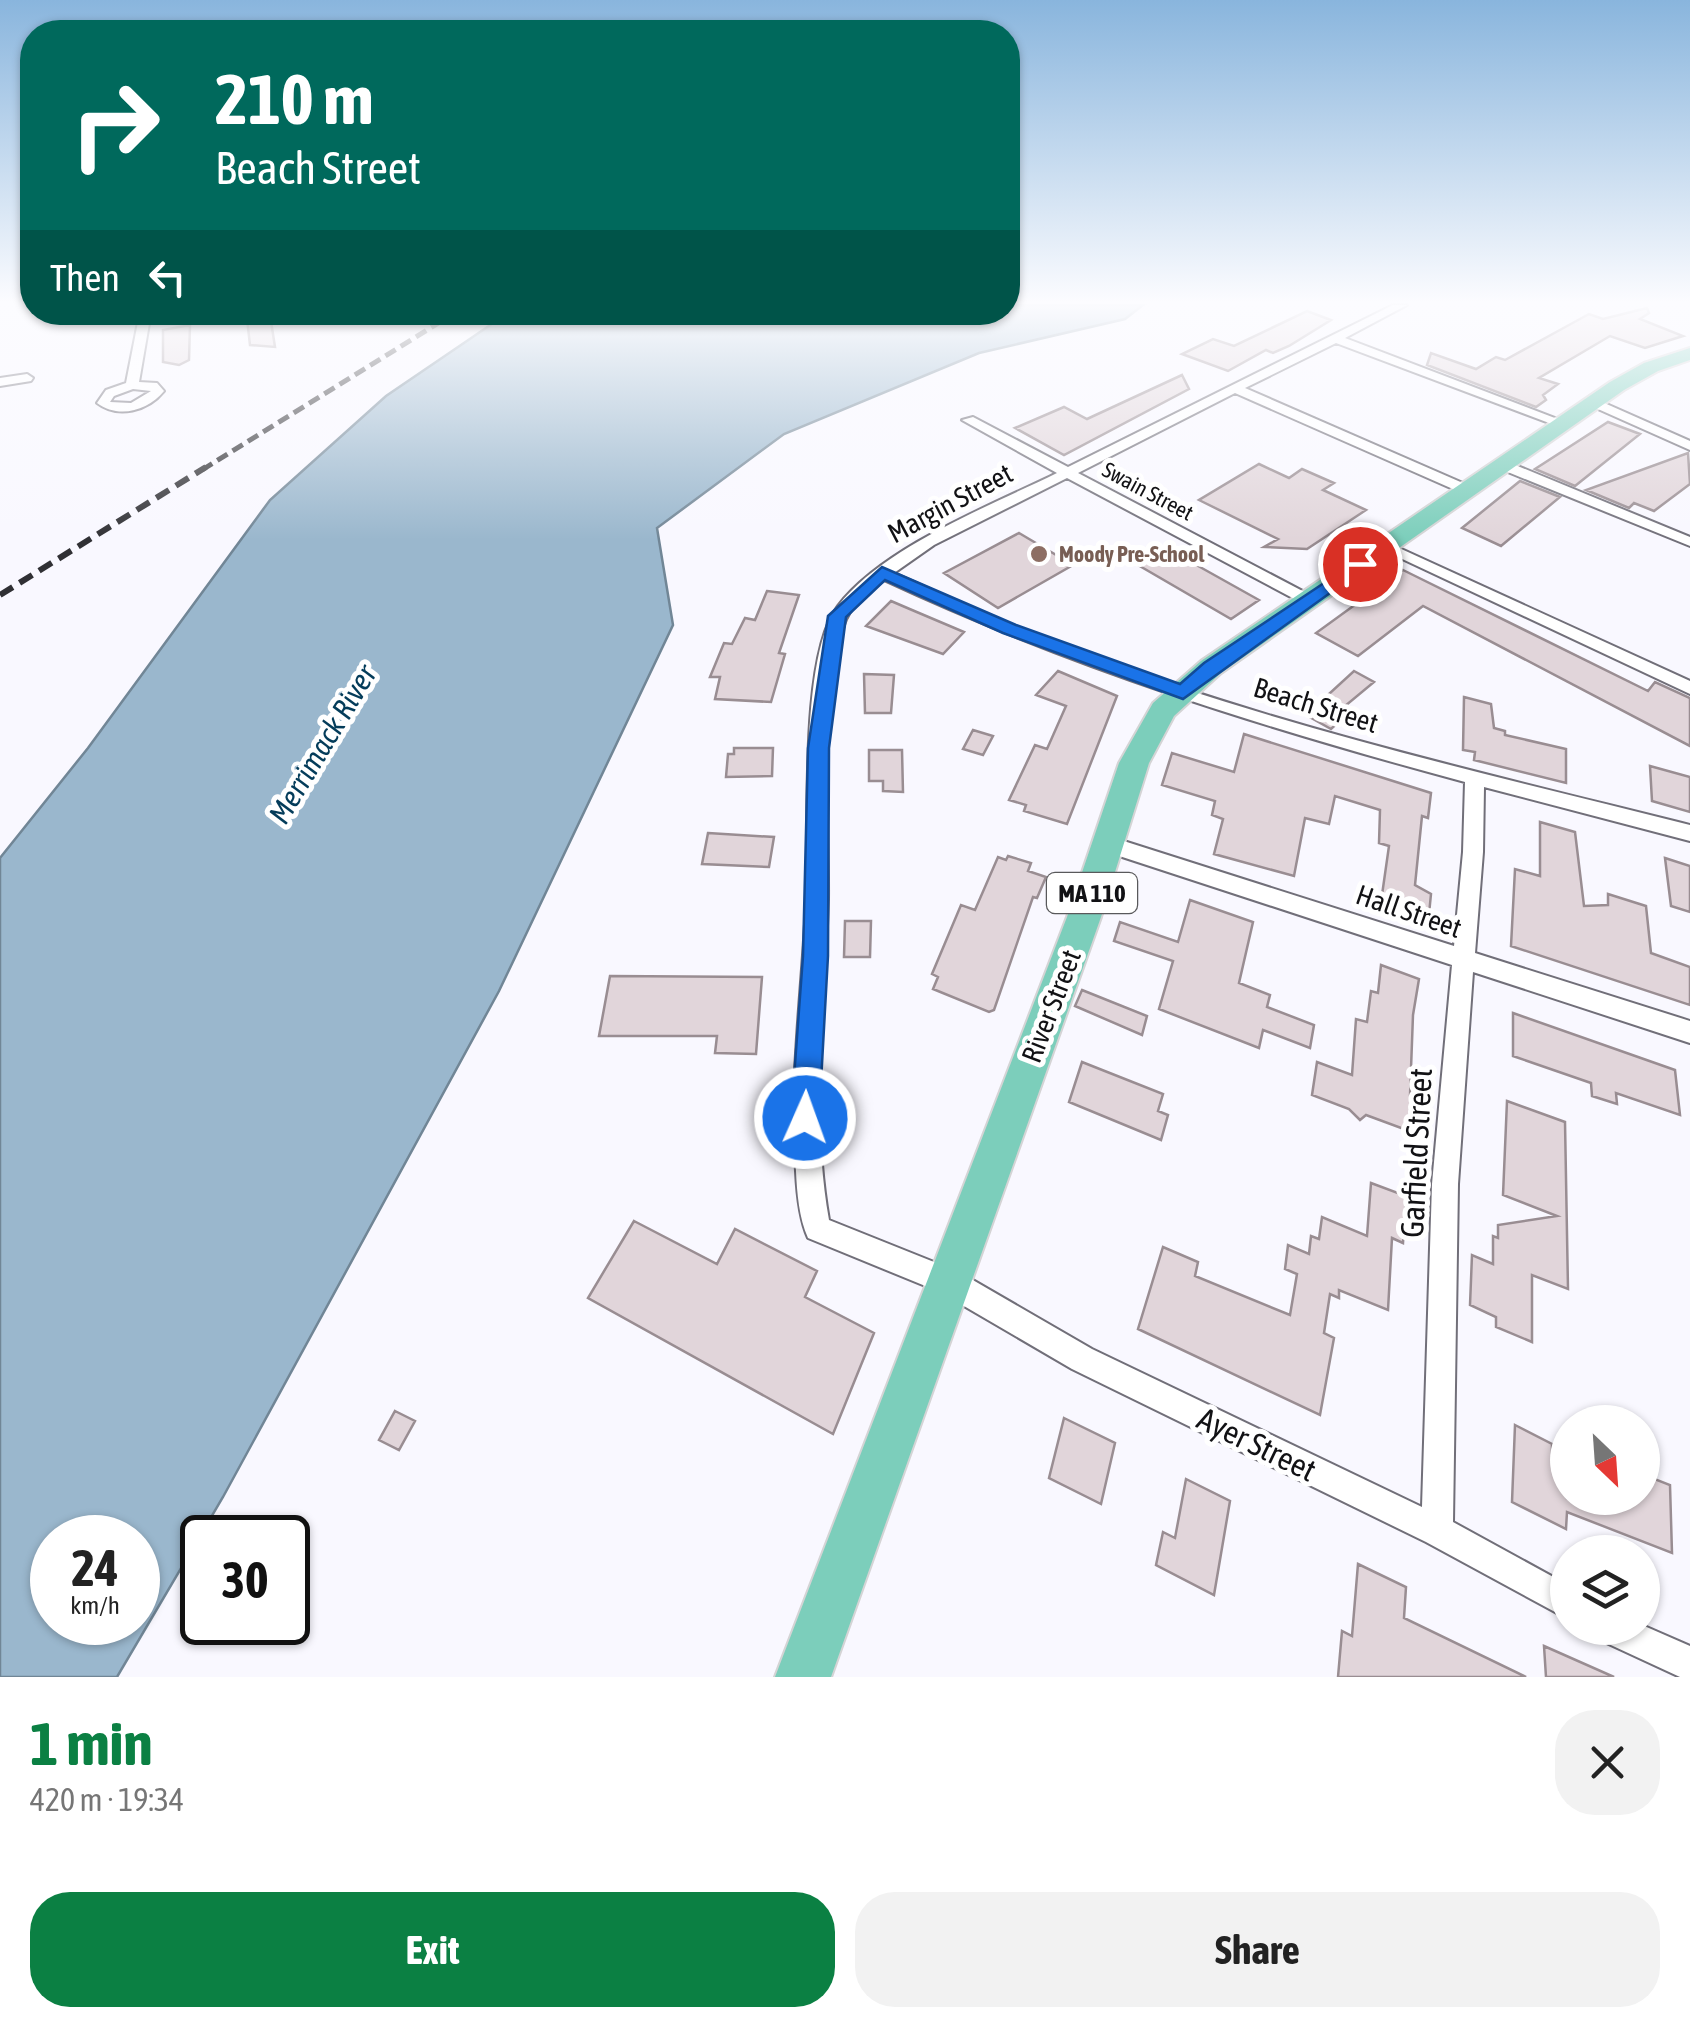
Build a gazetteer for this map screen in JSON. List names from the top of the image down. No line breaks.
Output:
{"streets":{"main road":["MA 110","River Street"],"street":["Swain Street","Margin Street","Beach Street","Hall Street","Garfield Street","Ayer Street"]},"crossings":[["Swain Street","Margin Street"],["Swain Street","River Street"],["Margin Street","Beach Street"],["Margin Street","River Street"],["Margin Street","Ayer Street"],["Beach Street","River Street"],["Beach Street","Garfield Street"],["Hall Street","River Street"],["Hall Street","Garfield Street"],["River Street","Ayer Street"],["Garfield Street","Ayer Street"]],"water":["Merrimack River"],"places":["Moody Pre-School"],"north":"bottom right","page":{"turn":["210 m","Beach Street"],"then":"Then","speed":"24 km/h","limit":"30","heading":["1 min","420 m · 19:34"],"buttons":["Exit","Share"]}}
